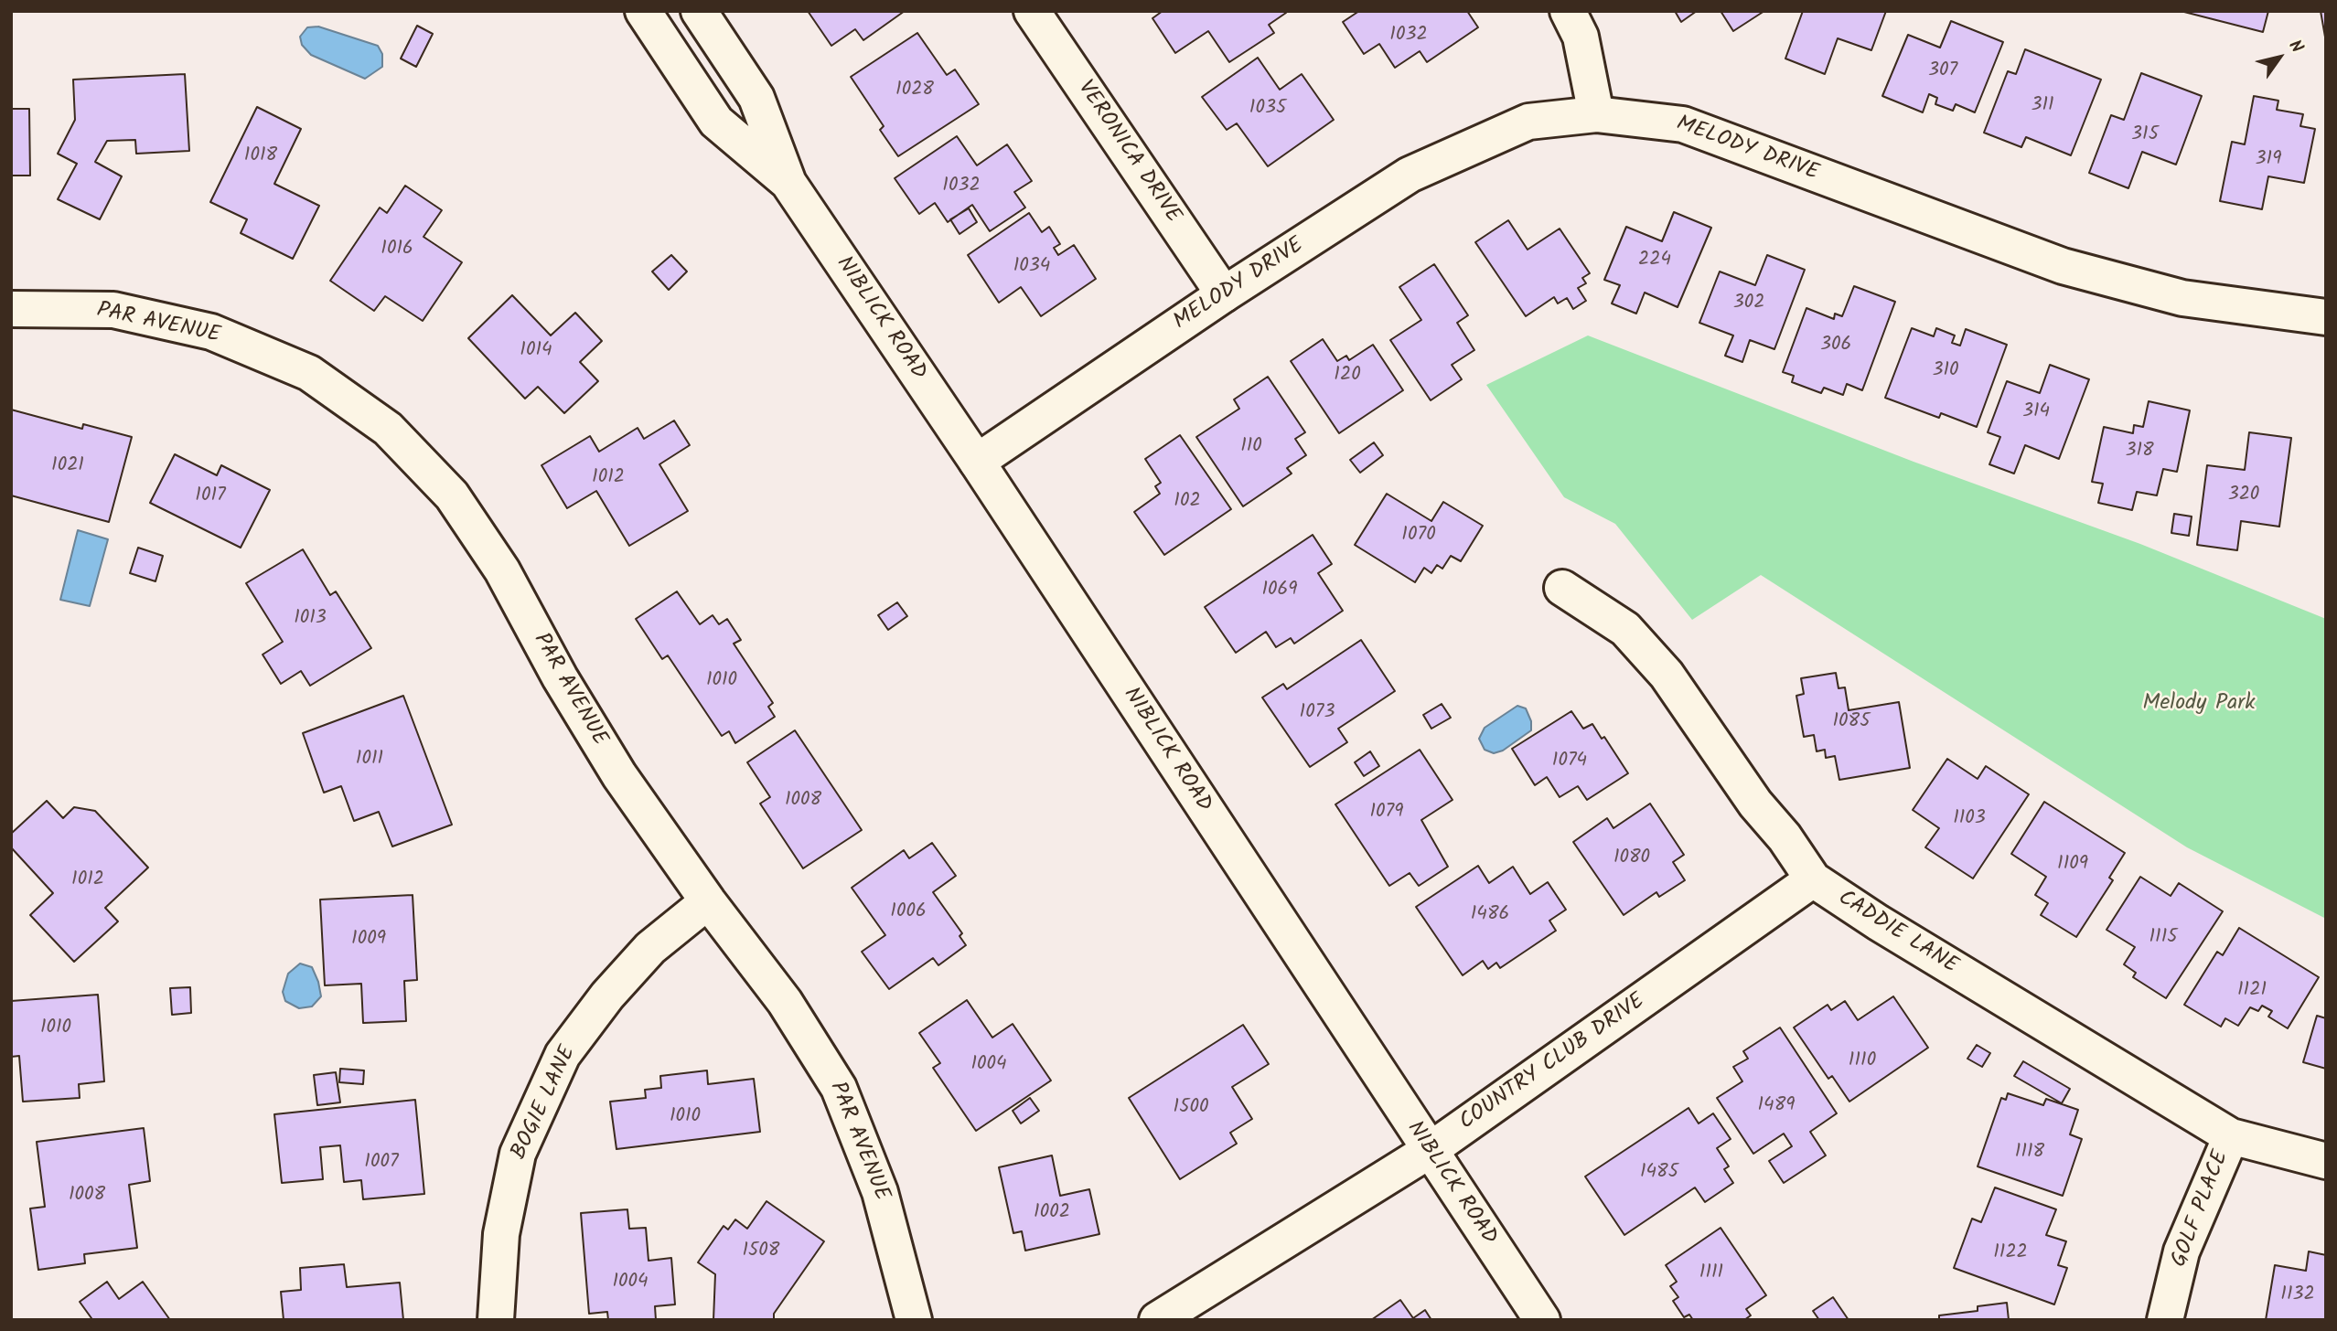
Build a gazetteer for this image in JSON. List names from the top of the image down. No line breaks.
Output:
{"streets":{"street":["MELODY DRIVE","VERONICA DRIVE","NIBLICK ROAD","PAR AVENUE","CADDIE LANE","COUNTRY CLUB DRIVE","BOGIE LANE","GOLF PLACE"]},"crossings":[["MELODY DRIVE","VERONICA DRIVE"],["MELODY DRIVE","NIBLICK ROAD"],["NIBLICK ROAD","COUNTRY CLUB DRIVE"],["PAR AVENUE","BOGIE LANE"],["CADDIE LANE","COUNTRY CLUB DRIVE"],["CADDIE LANE","GOLF PLACE"]],"parks":["Melody Park"],"house_numbers":["1032","307","1028","311","1035","315","1018","319","1032","1016","224","1034","302","306","1014","310","120","314","110","318","1021","1012","320","1017","102","1070","1069","1013","1010","1073","1085","1011","1074","1008","1079","1103","1080","1109","1012","1006","1486","1115","1009","1121","1010","1110","1004","1489","1500","1010","1118","1007","1485","1008","1002","1508","1122","1111","1004","1132"],"north":"top right"}
